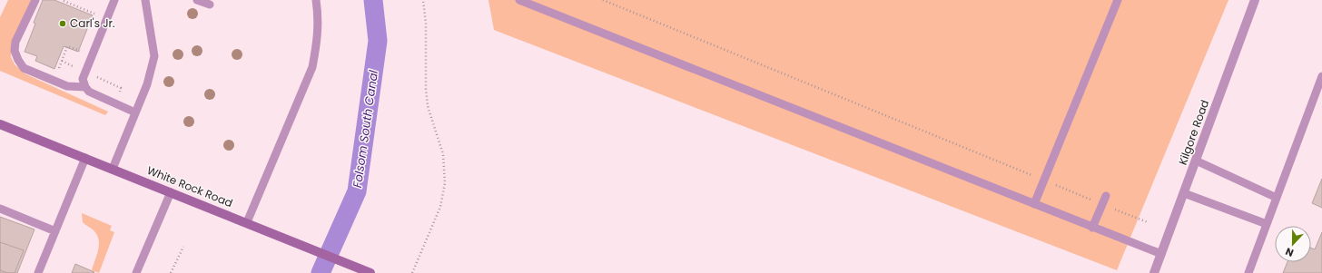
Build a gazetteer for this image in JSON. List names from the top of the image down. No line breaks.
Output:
{"streets":{"main road":["White Rock Road"],"street":["Kilgore Road"]},"water":["Folsom South Canal"],"places":["Carl's Jr."],"north":"bottom"}
